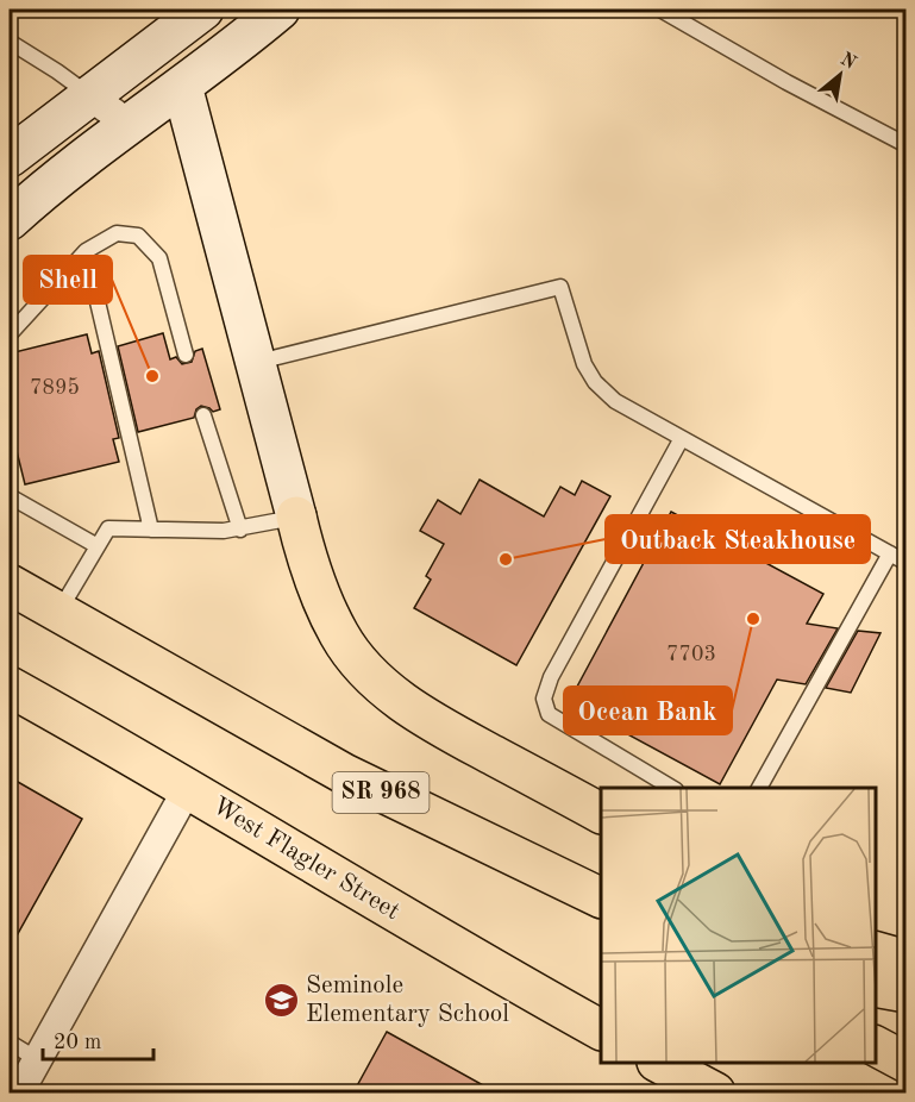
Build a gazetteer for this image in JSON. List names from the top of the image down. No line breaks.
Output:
{"streets":{"main road":["SR 968","West Flagler Street"]},"places":{"other":["Shell","Outback Steakhouse","Ocean Bank"],"school or university":["Seminole Elementary School"]},"house_numbers":["7895","7703"],"scale_bar":"20 m","north":"top right"}
